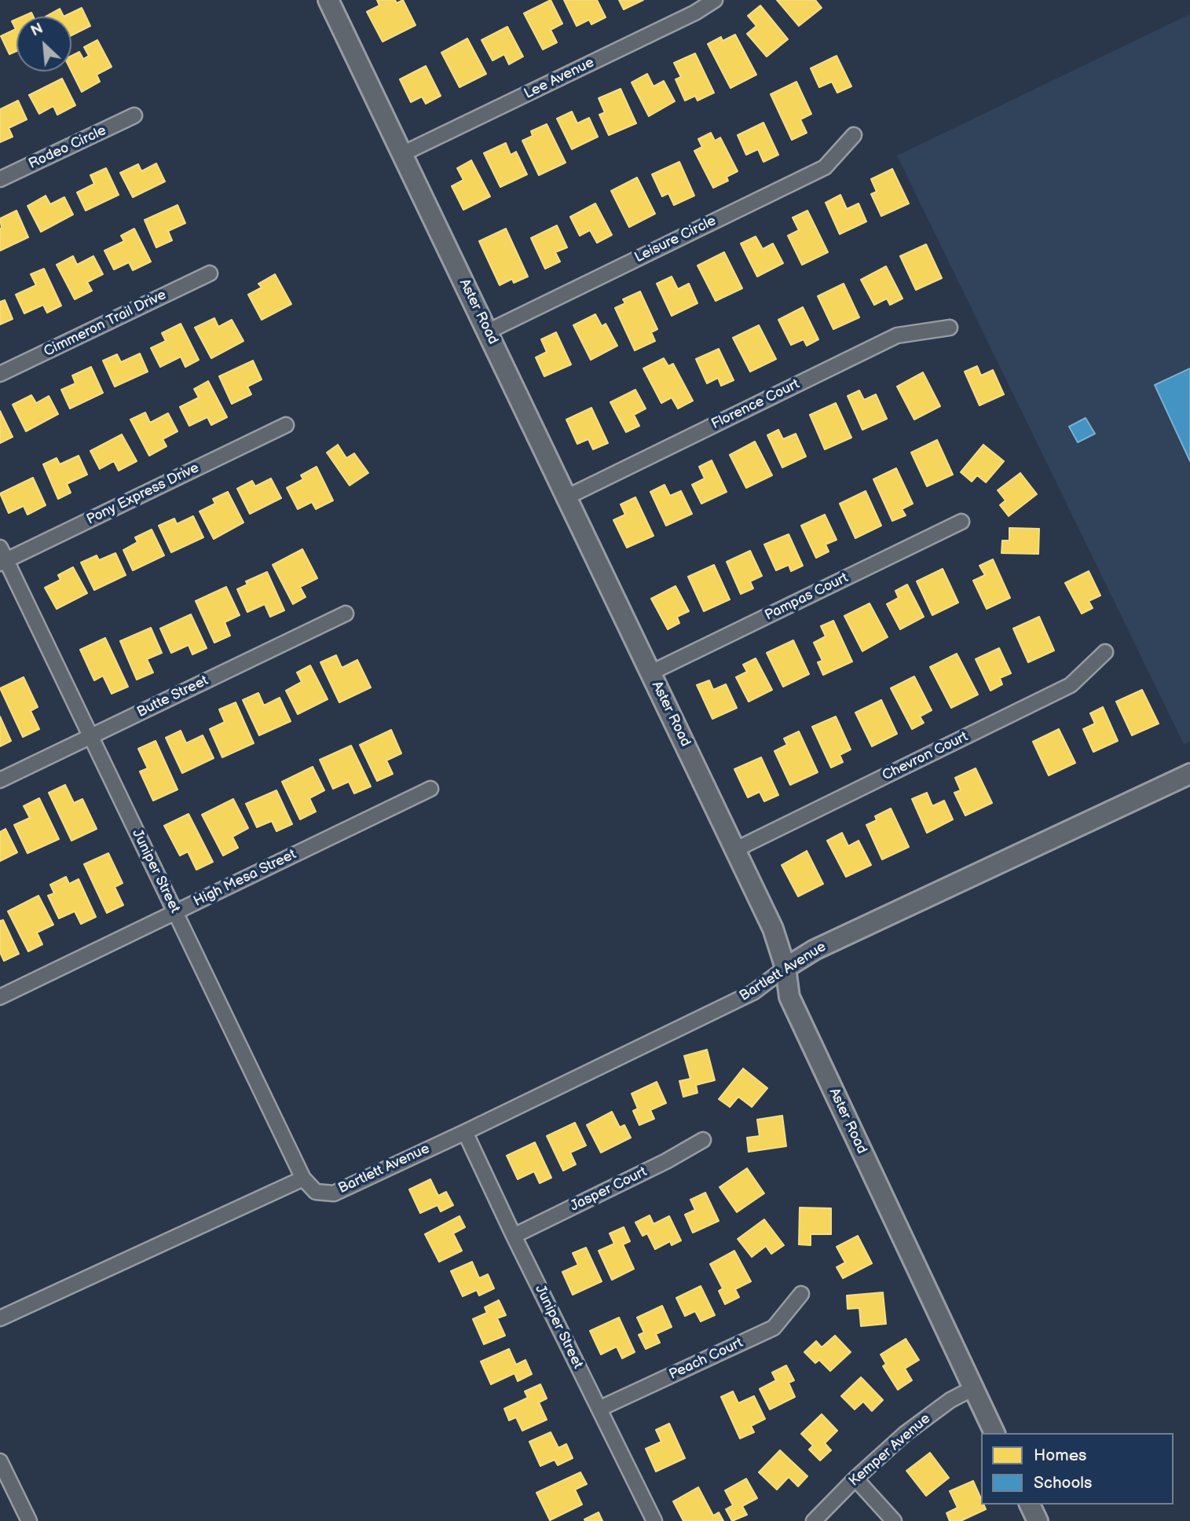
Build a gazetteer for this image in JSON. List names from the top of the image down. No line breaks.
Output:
{"streets":{"main road":["Aster Road","Bartlett Avenue"],"street":["Lee Avenue","Rodeo Circle","Leisure Circle","Cimmeron Trail Drive","Florence Court","Pony Express Drive","Pampas Court","Butte Street","Chevron Court","Juniper Street","High Mesa Street","Jasper Court","Peach Court","Kemper Avenue"]},"crossings":[["Lee Avenue","Aster Road"],["Leisure Circle","Aster Road"],["Aster Road","Florence Court"],["Aster Road","Pampas Court"],["Aster Road","Chevron Court"],["Aster Road","Bartlett Avenue"],["Aster Road","Kemper Avenue"],["Pony Express Drive","Juniper Street"],["Butte Street","Juniper Street"],["Juniper Street","High Mesa Street"],["Juniper Street","Bartlett Avenue"],["Juniper Street","Jasper Court"],["Juniper Street","Peach Court"]],"legend":["Homes","Schools"],"north":"top left"}
